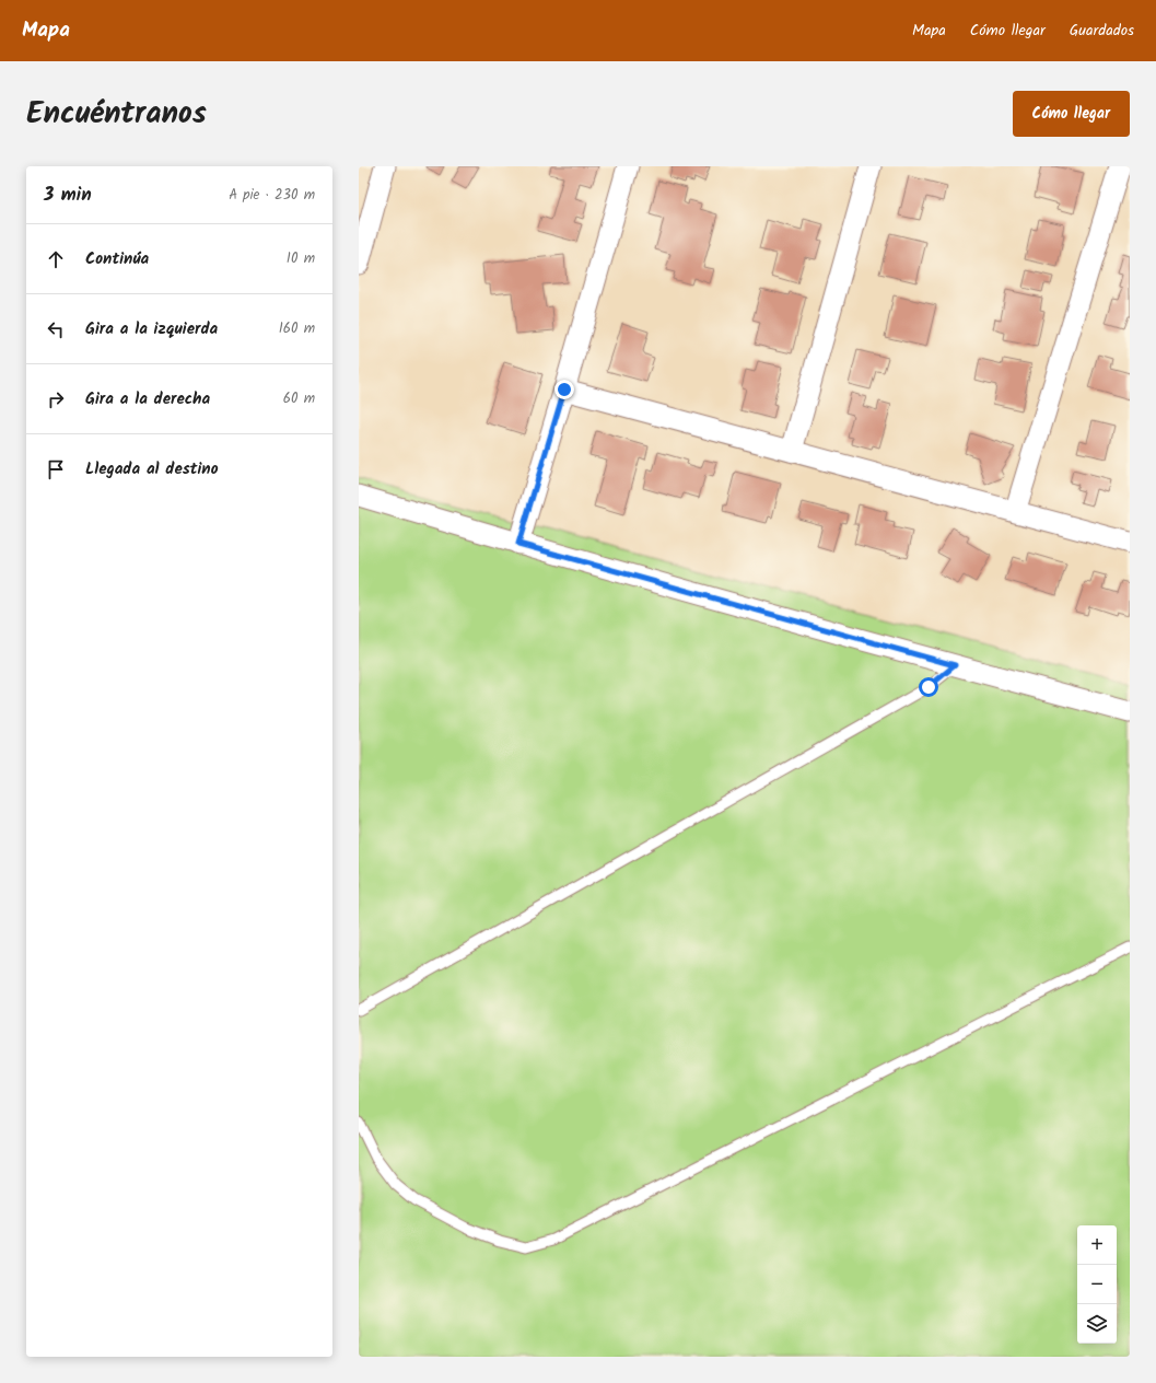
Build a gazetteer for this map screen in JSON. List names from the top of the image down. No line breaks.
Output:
{"page":{"header":"Mapa","nav":["Mapa","Cómo llegar","Guardados"],"title":"Encuéntranos","buttons":"Cómo llegar","heading":["3 min","A pie · 230 m"],"list":[["Continúa","10 m"],["Gira a la izquierda","160 m"],["Gira a la derecha","60 m"],"Llegada al destino"],"map_buttons":["+","−"]}}
